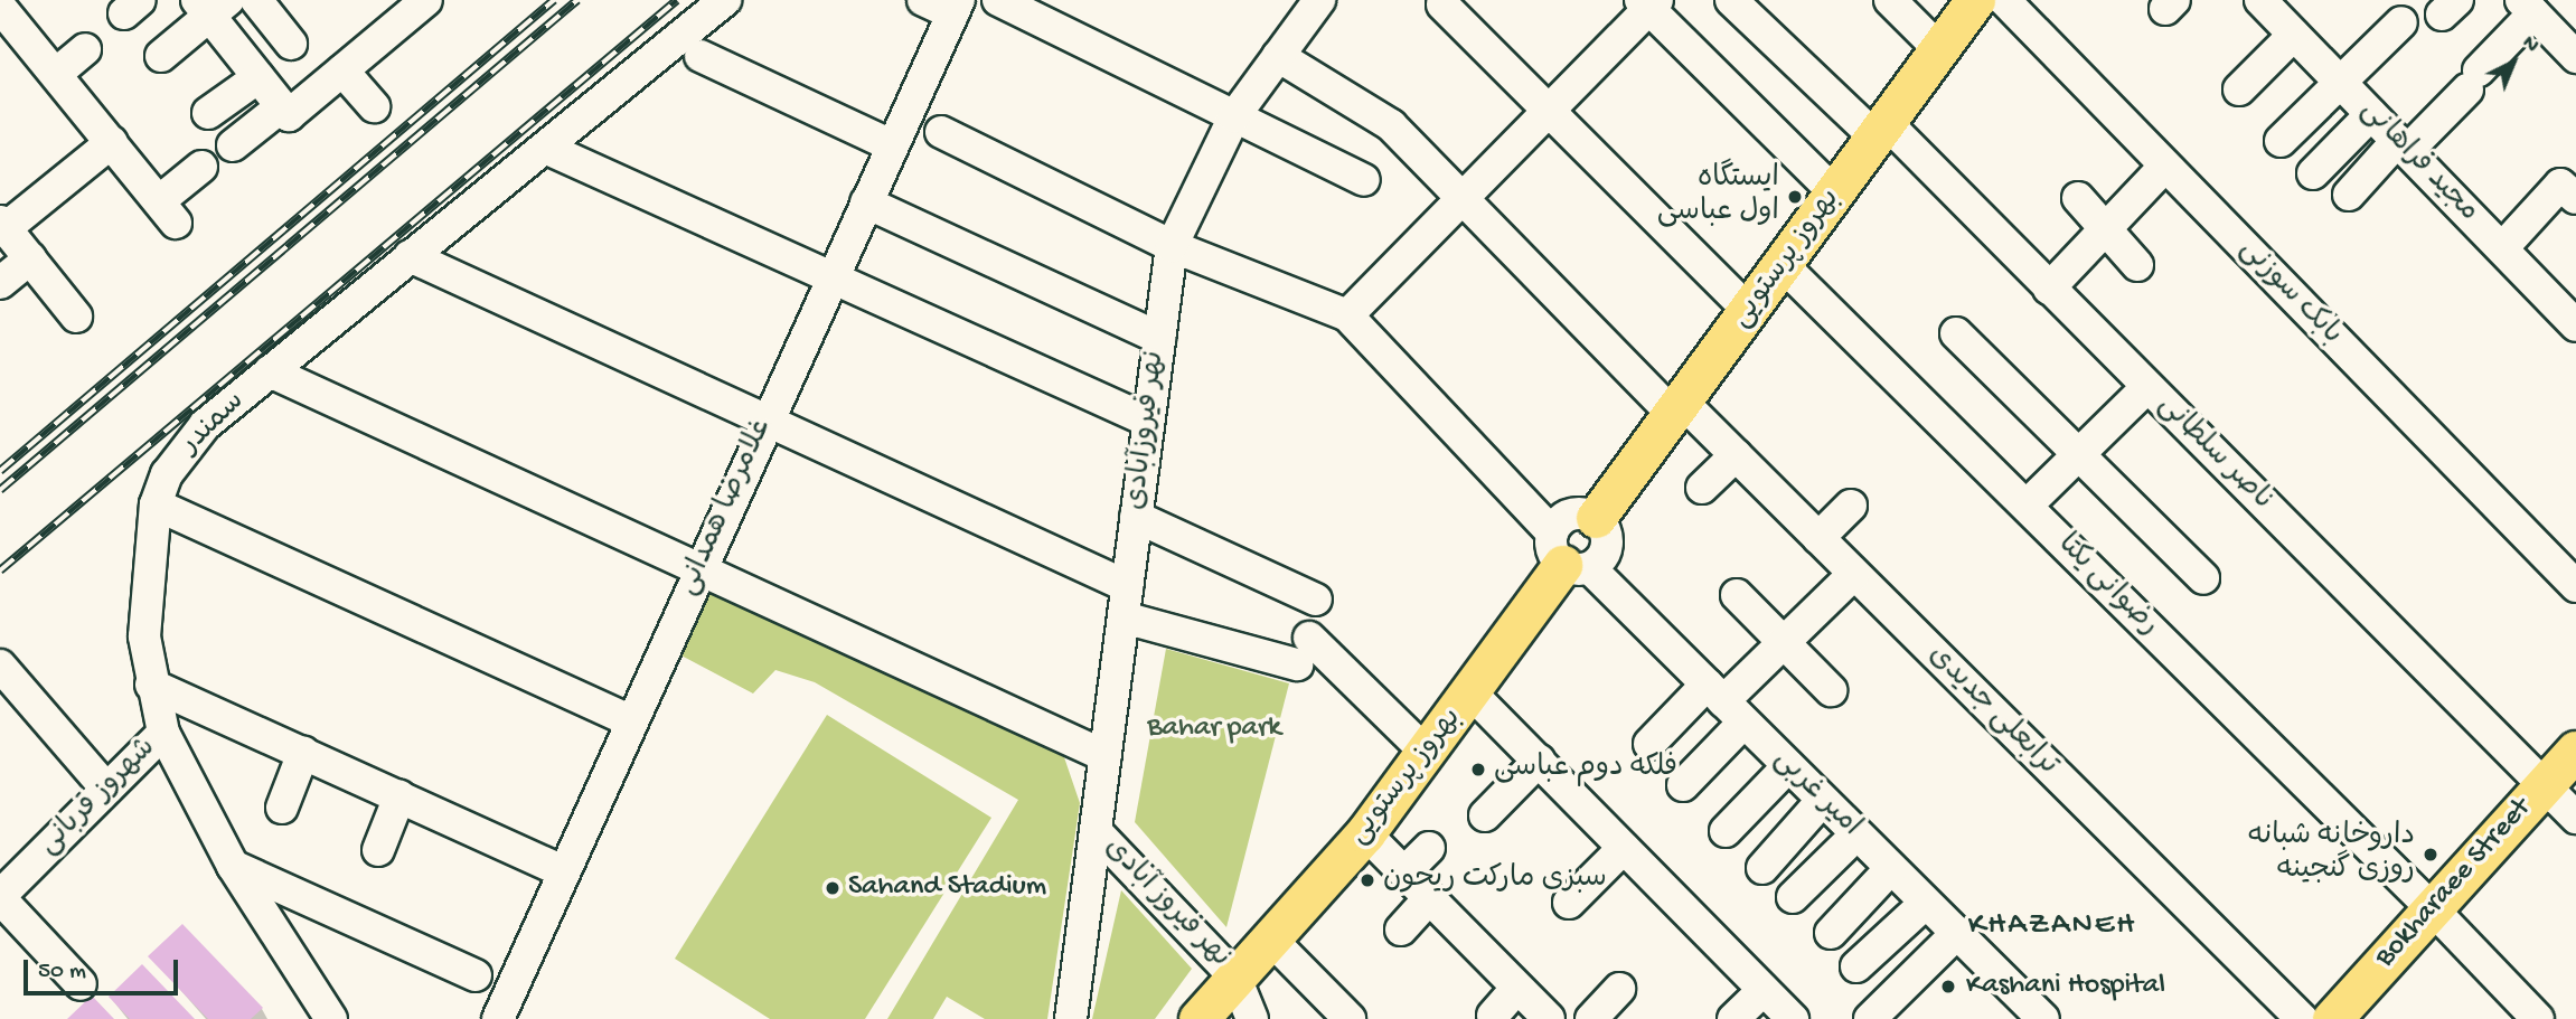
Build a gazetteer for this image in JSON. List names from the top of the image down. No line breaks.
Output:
{"streets":{"main road":["بهروز پرستویی","Bokharaee Street"],"street":["مجید فراهانی","بابک سوزنی","سمندر","نهر فیروزآبادی","ناصر سلطانی","غلامرضا همدانی","رضوانی یکتا","ترابعلی جدیدی","امیر غربی","شهروز قربانی","نهر فیروز آبادی"]},"crossings":[["بهروز پرستویی","ناصر سلطانی"],["بهروز پرستویی","رضوانی یکتا"],["بهروز پرستویی","ترابعلی جدیدی"],["بهروز پرستویی","امیر غربی"],["بهروز پرستویی","نهر فیروز آبادی"],["سمندر","شهروز قربانی"],["نهر فیروزآبادی","ترابعلی جدیدی"],["نهر فیروزآبادی","نهر فیروز آبادی"],["ناصر سلطانی","Bokharaee Street"],["رضوانی یکتا","Bokharaee Street"]],"districts":["KHAZANEH"],"parks":["Bahar park"],"places":["ایستگاه اول عباسی","فلکه دوم عباسی","داروخانه شبانه روزی گنجینه","سبزی مارکت ریحون","Sahand Stadium","Kashani Hospital"],"scale_bar":"50 m","north":"top right"}
